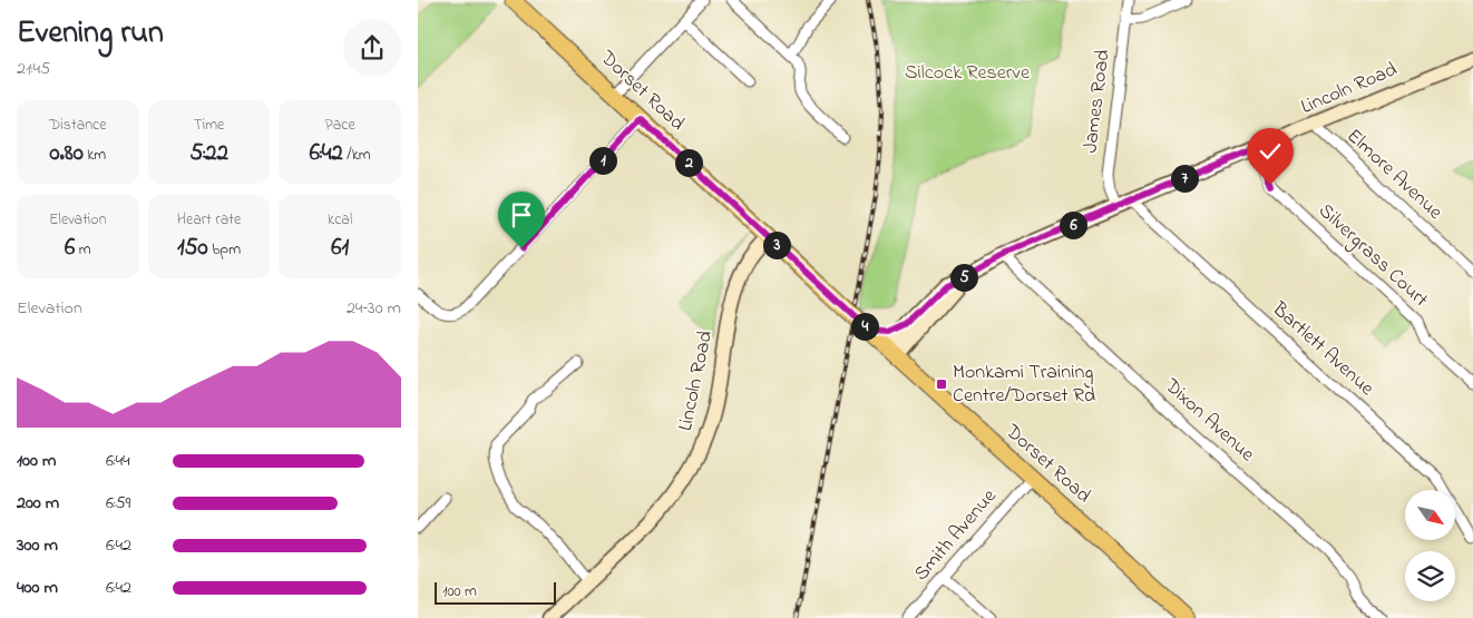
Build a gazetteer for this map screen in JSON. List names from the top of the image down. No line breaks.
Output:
{"streets":{"main road":["Lincoln Road","Dorset Road"],"street":["James Road","Elmore Avenue","Silvergrass Court","Bartlett Avenue","Dixon Avenue","Smith Avenue"]},"crossings":[["Lincoln Road","Dorset Road"],["Lincoln Road","James Road"],["Lincoln Road","Elmore Avenue"],["Lincoln Road","Silvergrass Court"],["Lincoln Road","Bartlett Avenue"],["Lincoln Road","Dixon Avenue"],["Dorset Road","Smith Avenue"]],"parks":["Silcock Reserve"],"places":{"transit":["Monkami Training Centre/Dorset Rd"]},"scale_bar":"100 m","north":"bottom right","page":{"heading":["Evening run","21:45"],"stats":[["Distance","0.80 km"],["Time","5:22"],["Pace","6:42 /km"],["Elevation","6 m"],["Heart rate","150 bpm"],["kcal","61"]],"pins":["1","2","7","6","3","5","4"],"chart":["Elevation","24–30 m"],"list":[{"name":"100 m","note":"6:44"},{"name":"200 m","note":"6:59"},{"name":"300 m","note":"6:42"},{"name":"400 m","note":"6:42"}],"scale":"100 m"}}
